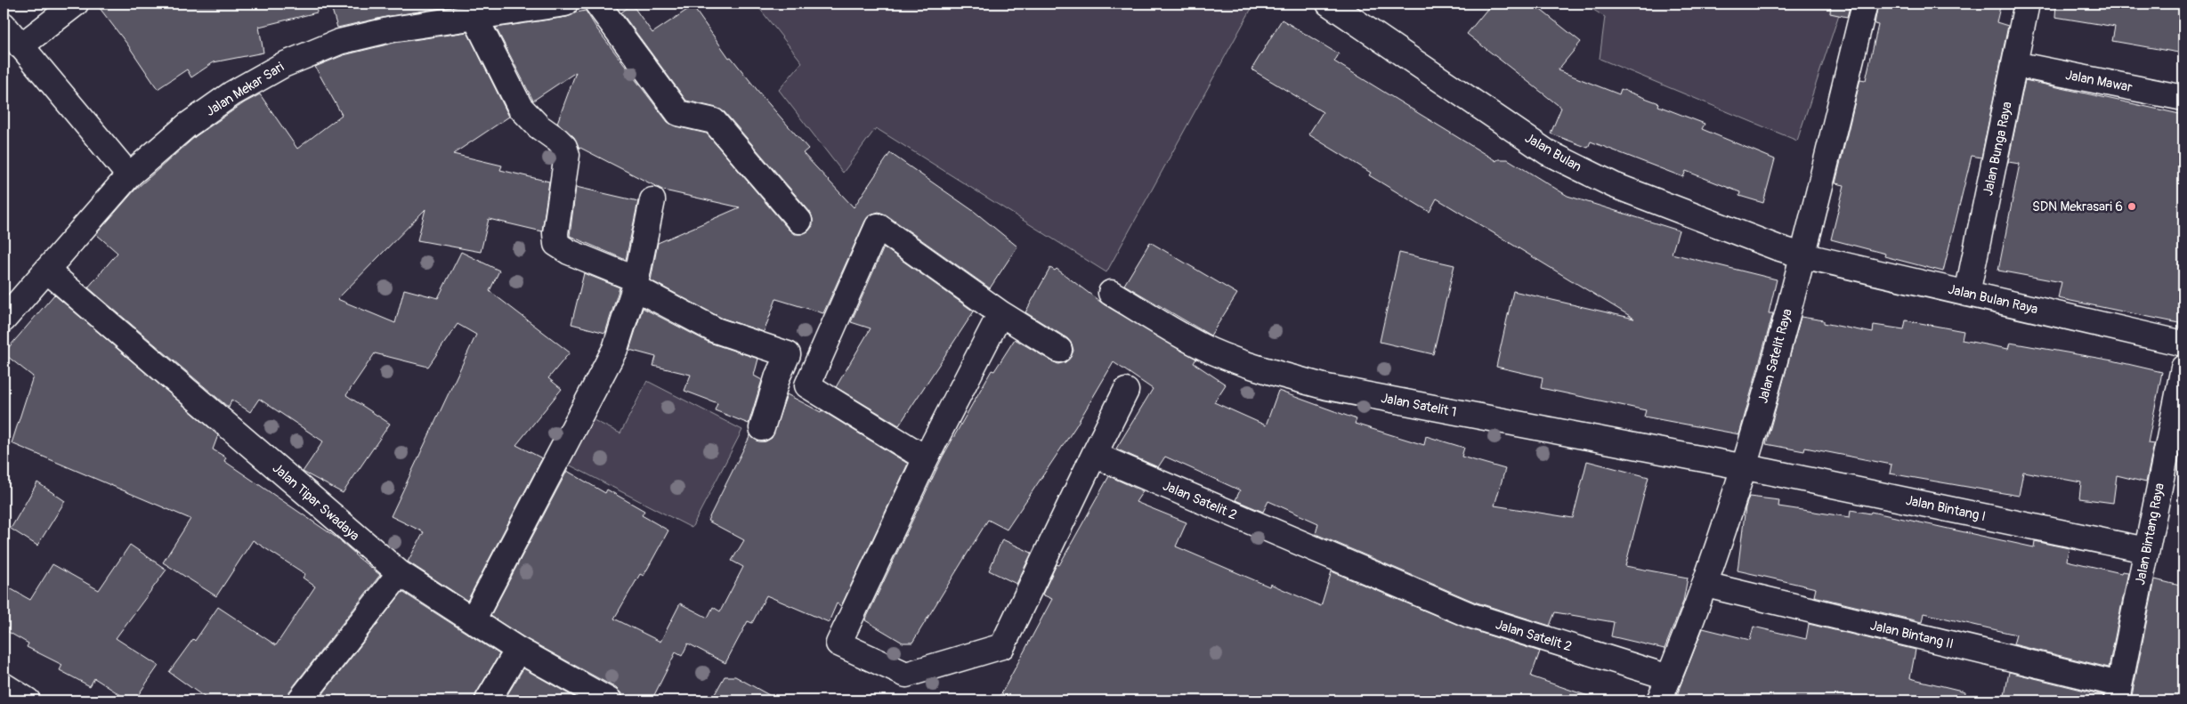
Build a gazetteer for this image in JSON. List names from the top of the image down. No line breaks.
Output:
{"streets":{"street":["Jalan Mawar","Jalan Mekar Sari","Jalan Bunga Raya","Jalan Bulan","Jalan Bulan Raya","Jalan Satelit Raya","Jalan Satelit 1","Jalan Satelit 2","Jalan Tipar Swadaya","Jalan Bintang I","Jalan Bintang Raya","Jalan Bintang II"]},"crossings":[["Jalan Mawar","Jalan Bunga Raya"],["Jalan Mekar Sari","Jalan Tipar Swadaya"],["Jalan Bunga Raya","Jalan Bulan Raya"],["Jalan Bulan","Jalan Bulan Raya"],["Jalan Bulan","Jalan Satelit Raya"],["Jalan Bulan Raya","Jalan Satelit Raya"],["Jalan Satelit Raya","Jalan Satelit 1"],["Jalan Satelit Raya","Jalan Satelit 2"],["Jalan Satelit Raya","Jalan Bintang I"],["Jalan Satelit Raya","Jalan Bintang II"],["Jalan Satelit 1","Jalan Bintang I"],["Jalan Bintang I","Jalan Bintang Raya"],["Jalan Bintang Raya","Jalan Bintang II"]],"places":["SDN Mekrasari 6"]}
